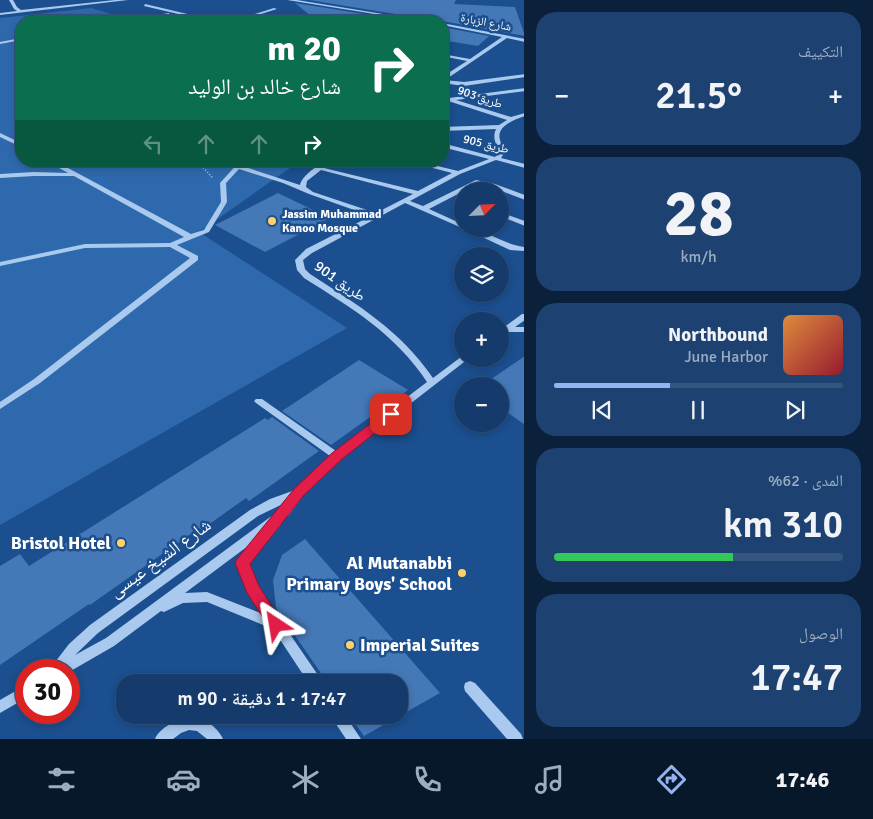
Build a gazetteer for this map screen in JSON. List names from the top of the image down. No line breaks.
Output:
{"streets":{"street":["شارع الزبارة","طريق 903","طريق 905","طريق 901","شارع الشيخ عيسى"]},"crossings":[["طريق 903","طريق 905"],["طريق 901","شارع الشيخ عيسى"]],"places":["Jassim Muhammad Kanoo Mosque","Bristol Hotel","Al Mutanabbi Primary Boys' School","Imperial Suites"],"north":"top right","page":{"tile":["التكييف",["28","km/h"],["المدى · 62%","310 km"],["الوصول","17:47"]],"turn":["20 m","شارع خالد بن الوليد"],"heat":["−","21.5°","+"],"map_buttons":["+","−"],"song":["Northbound","June Harbor"],"limit":"30","trip":"17:47 · 1 دقيقة · 90 m","tabs":"17:46"}}
